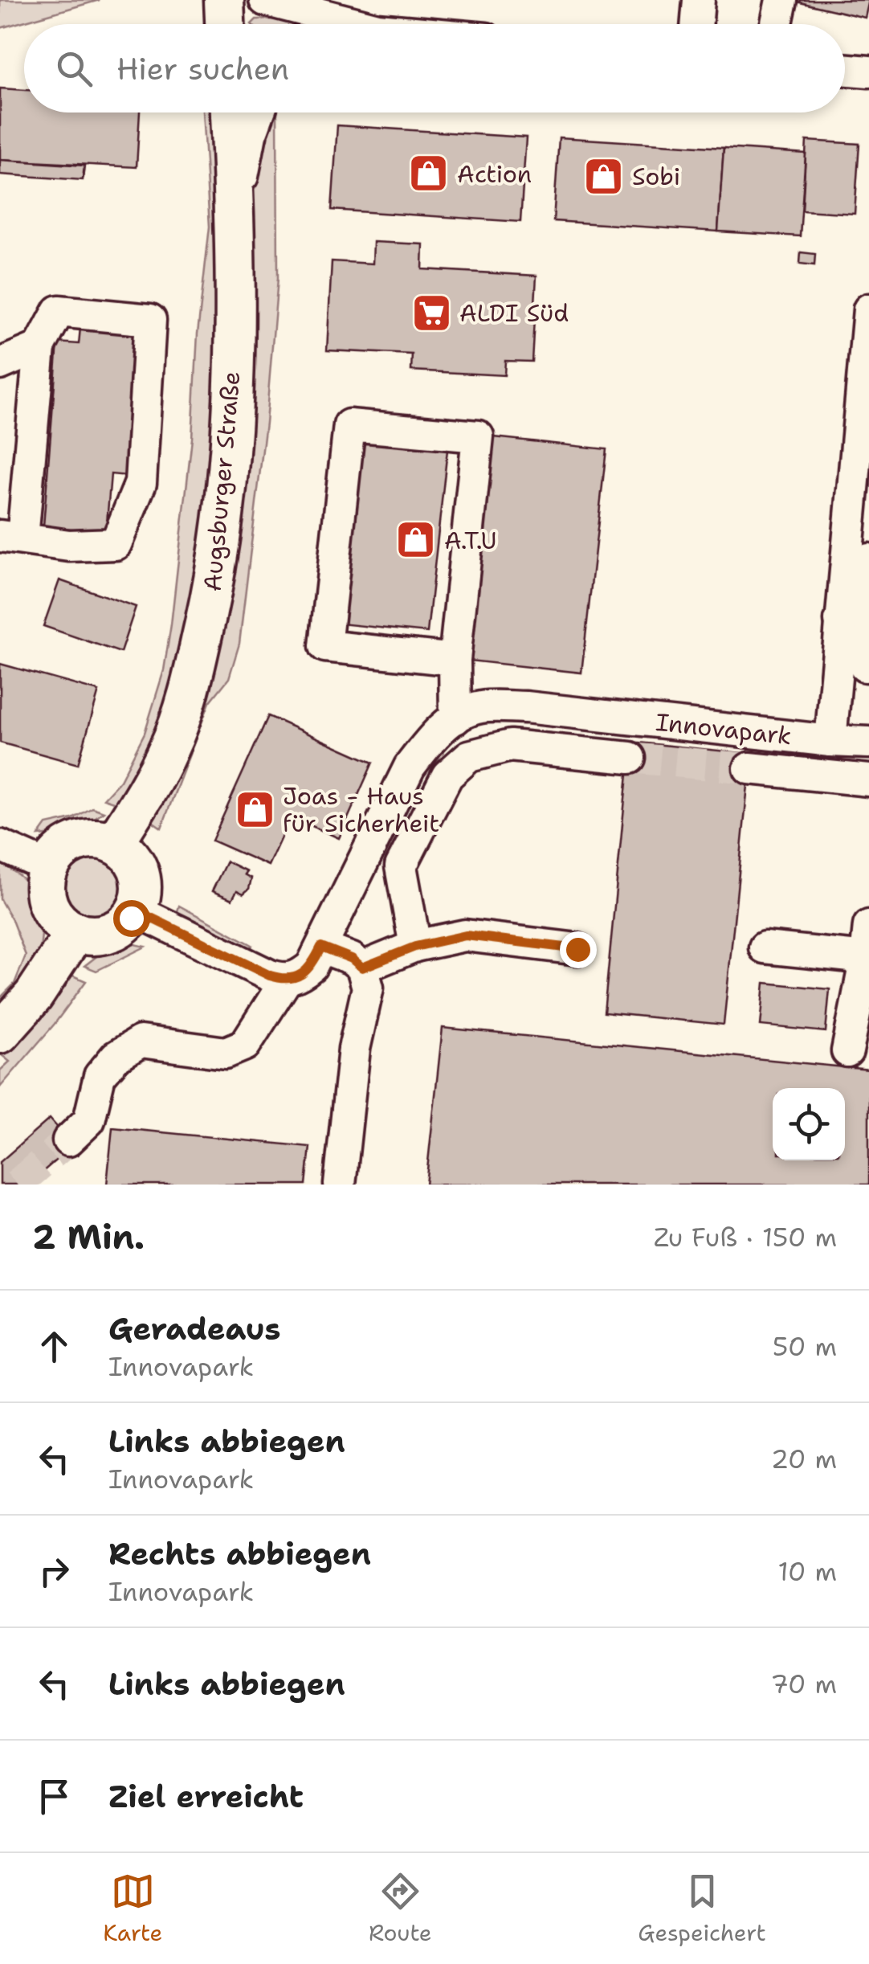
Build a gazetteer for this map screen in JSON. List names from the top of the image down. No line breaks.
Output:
{"streets":{"main road":["Augsburger Straße"],"street":["Innovapark"]},"places":{"shop":["Action","Sobi","A.T.U","Joas - Haus für Sicherheit"],"supermarket":["ALDI Süd"]},"page":{"search":"Hier suchen","heading":["2 Min.","Zu Fuß · 150 m"],"list":[["Geradeaus","Innovapark","50 m"],["Links abbiegen","Innovapark","20 m"],["Rechts abbiegen","Innovapark","10 m"],["Links abbiegen","70 m"],"Ziel erreicht"],"nav":["Karte","Route","Gespeichert"]}}
